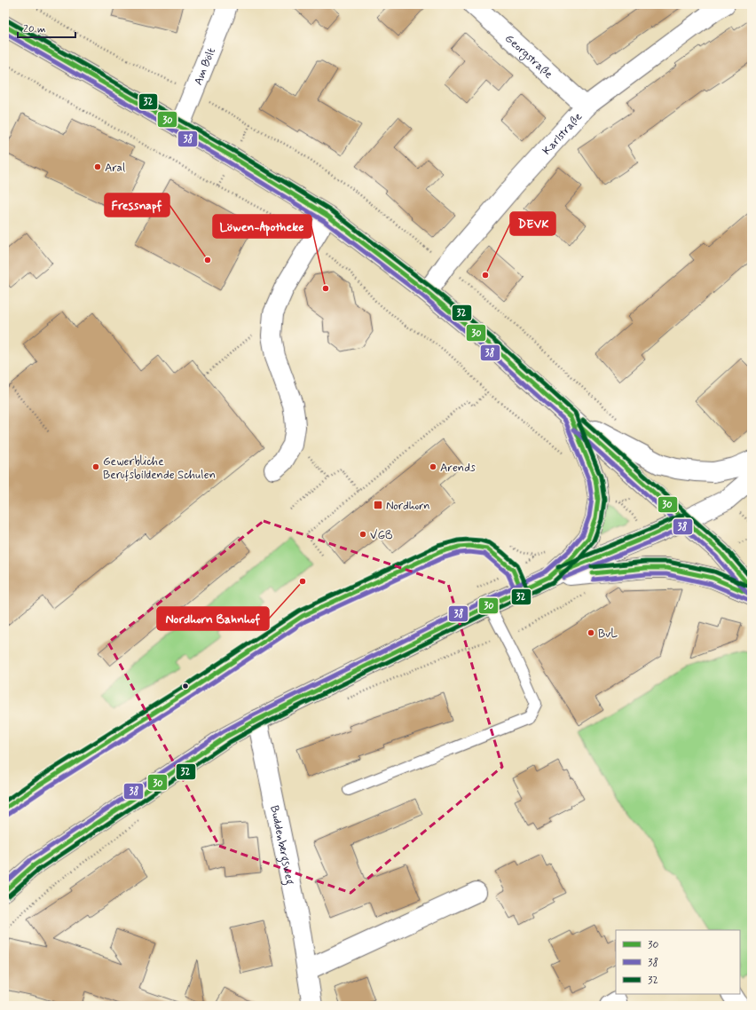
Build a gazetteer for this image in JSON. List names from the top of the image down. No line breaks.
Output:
{"streets":{"street":["Georgstraße","Am Bölt","Karlstraße","Buddenbergsweg"]},"crossings":[["Georgstraße","Karlstraße"]],"places":{"other":["Aral","Fressnapf","DEVK","Löwen-Apotheke","Gewerbliche Berufsbildende Schulen","Arends","VGB","Nordhorn Bahnhof","BvL"],"transit":["Nordhorn"]},"lines":["transit line 32","transit line 30","transit line 38"],"legend":["30","38","32"],"scale_bar":"20 m"}
